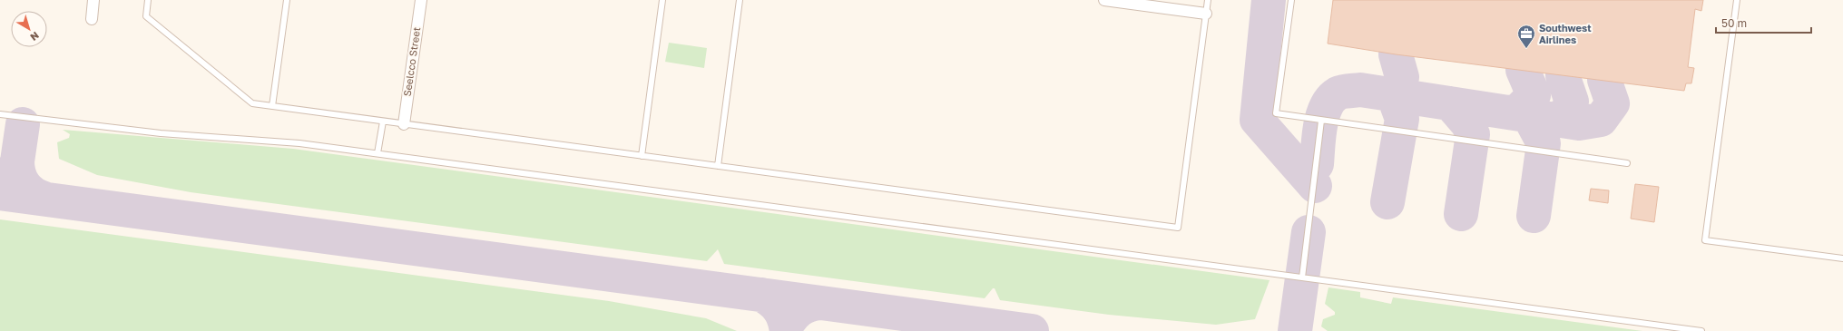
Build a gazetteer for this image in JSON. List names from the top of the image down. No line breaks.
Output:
{"streets":{"street":["Seelcco Street"]},"places":{"office":["Southwest Airlines"]},"scale_bar":"50 m","north":"bottom right"}
